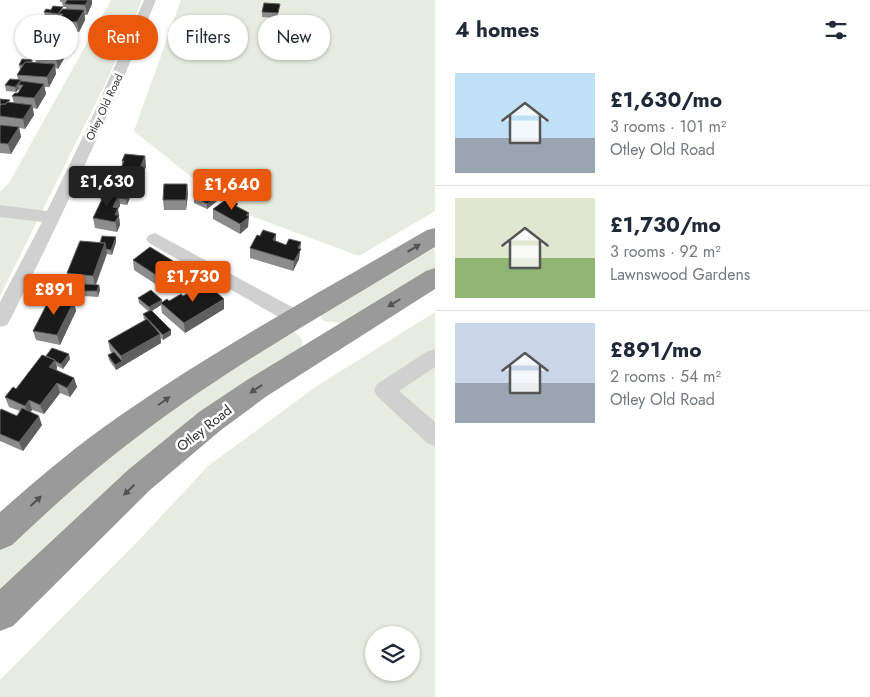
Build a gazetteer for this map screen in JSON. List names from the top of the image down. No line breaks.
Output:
{"streets":{"highway":["Otley Road"],"street":["Otley Old Road"]},"page":{"heading":"4 homes","chip":["Buy","Rent","Filters","New"],"list":[{"name":"£1,630/mo","note":"3 rooms · 101 m² · Otley Old Road"},{"name":"£1,730/mo","note":"3 rooms · 92 m² · Lawnswood Gardens"},{"name":"£891/mo","note":"2 rooms · 54 m² · Otley Old Road"}],"price":["£1,630","£1,640","£1,730","£891"]}}
